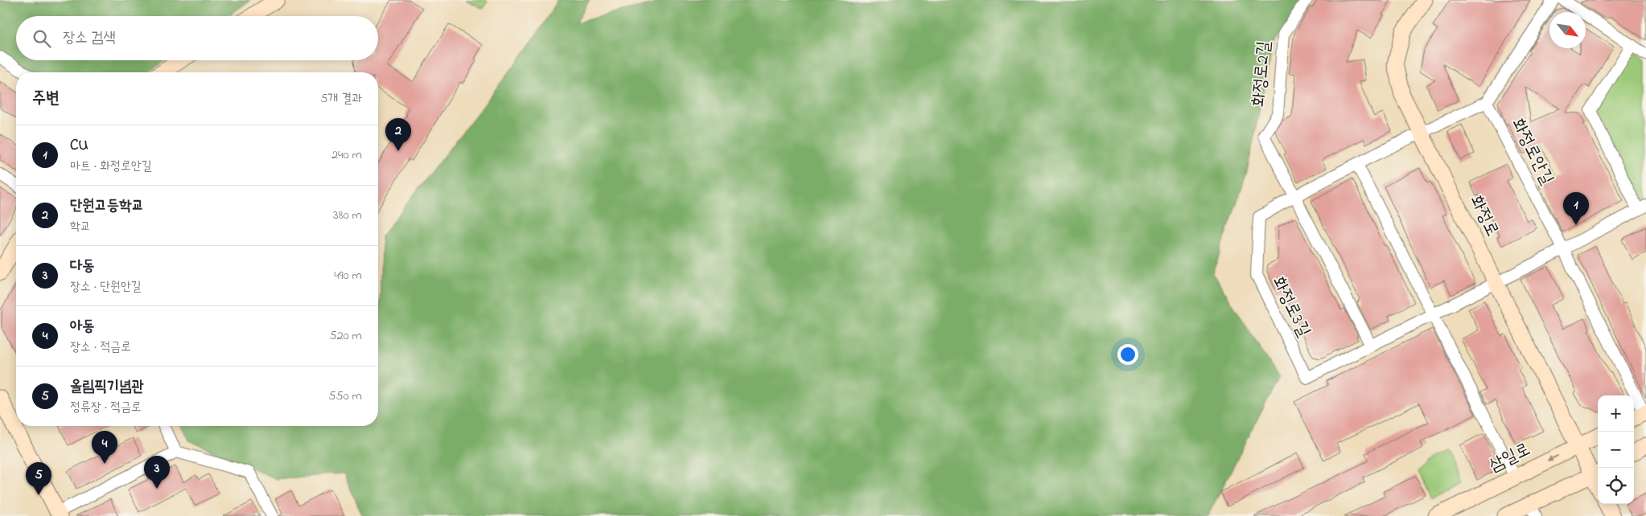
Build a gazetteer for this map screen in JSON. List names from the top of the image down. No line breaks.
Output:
{"streets":{"street":["화정로2길","화정로안길","화정로","화정로3길","삼일로"]},"crossings":[["화정로2길","화정로3길"],["화정로안길","화정로3길"],["화정로","화정로3길"],["화정로","삼일로"]],"north":"bottom right","page":{"search":"장소 검색","heading":["주변","5개 결과"],"pins":["2","1","4","3","5"],"list":[{"mark":"1","name":"CU","note":"마트 · 화정로안길","value":"240 m"},{"mark":"2","name":"단원고등학교","note":"학교","value":"380 m"},{"mark":"3","name":"다동","note":"장소 · 단원안길","value":"490 m"},{"mark":"4","name":"아동","note":"장소 · 적금로","value":"520 m"},{"mark":"5","name":"올림픽기념관","note":"정류장 · 적금로","value":"550 m"}],"map_buttons":["+","−"]}}
